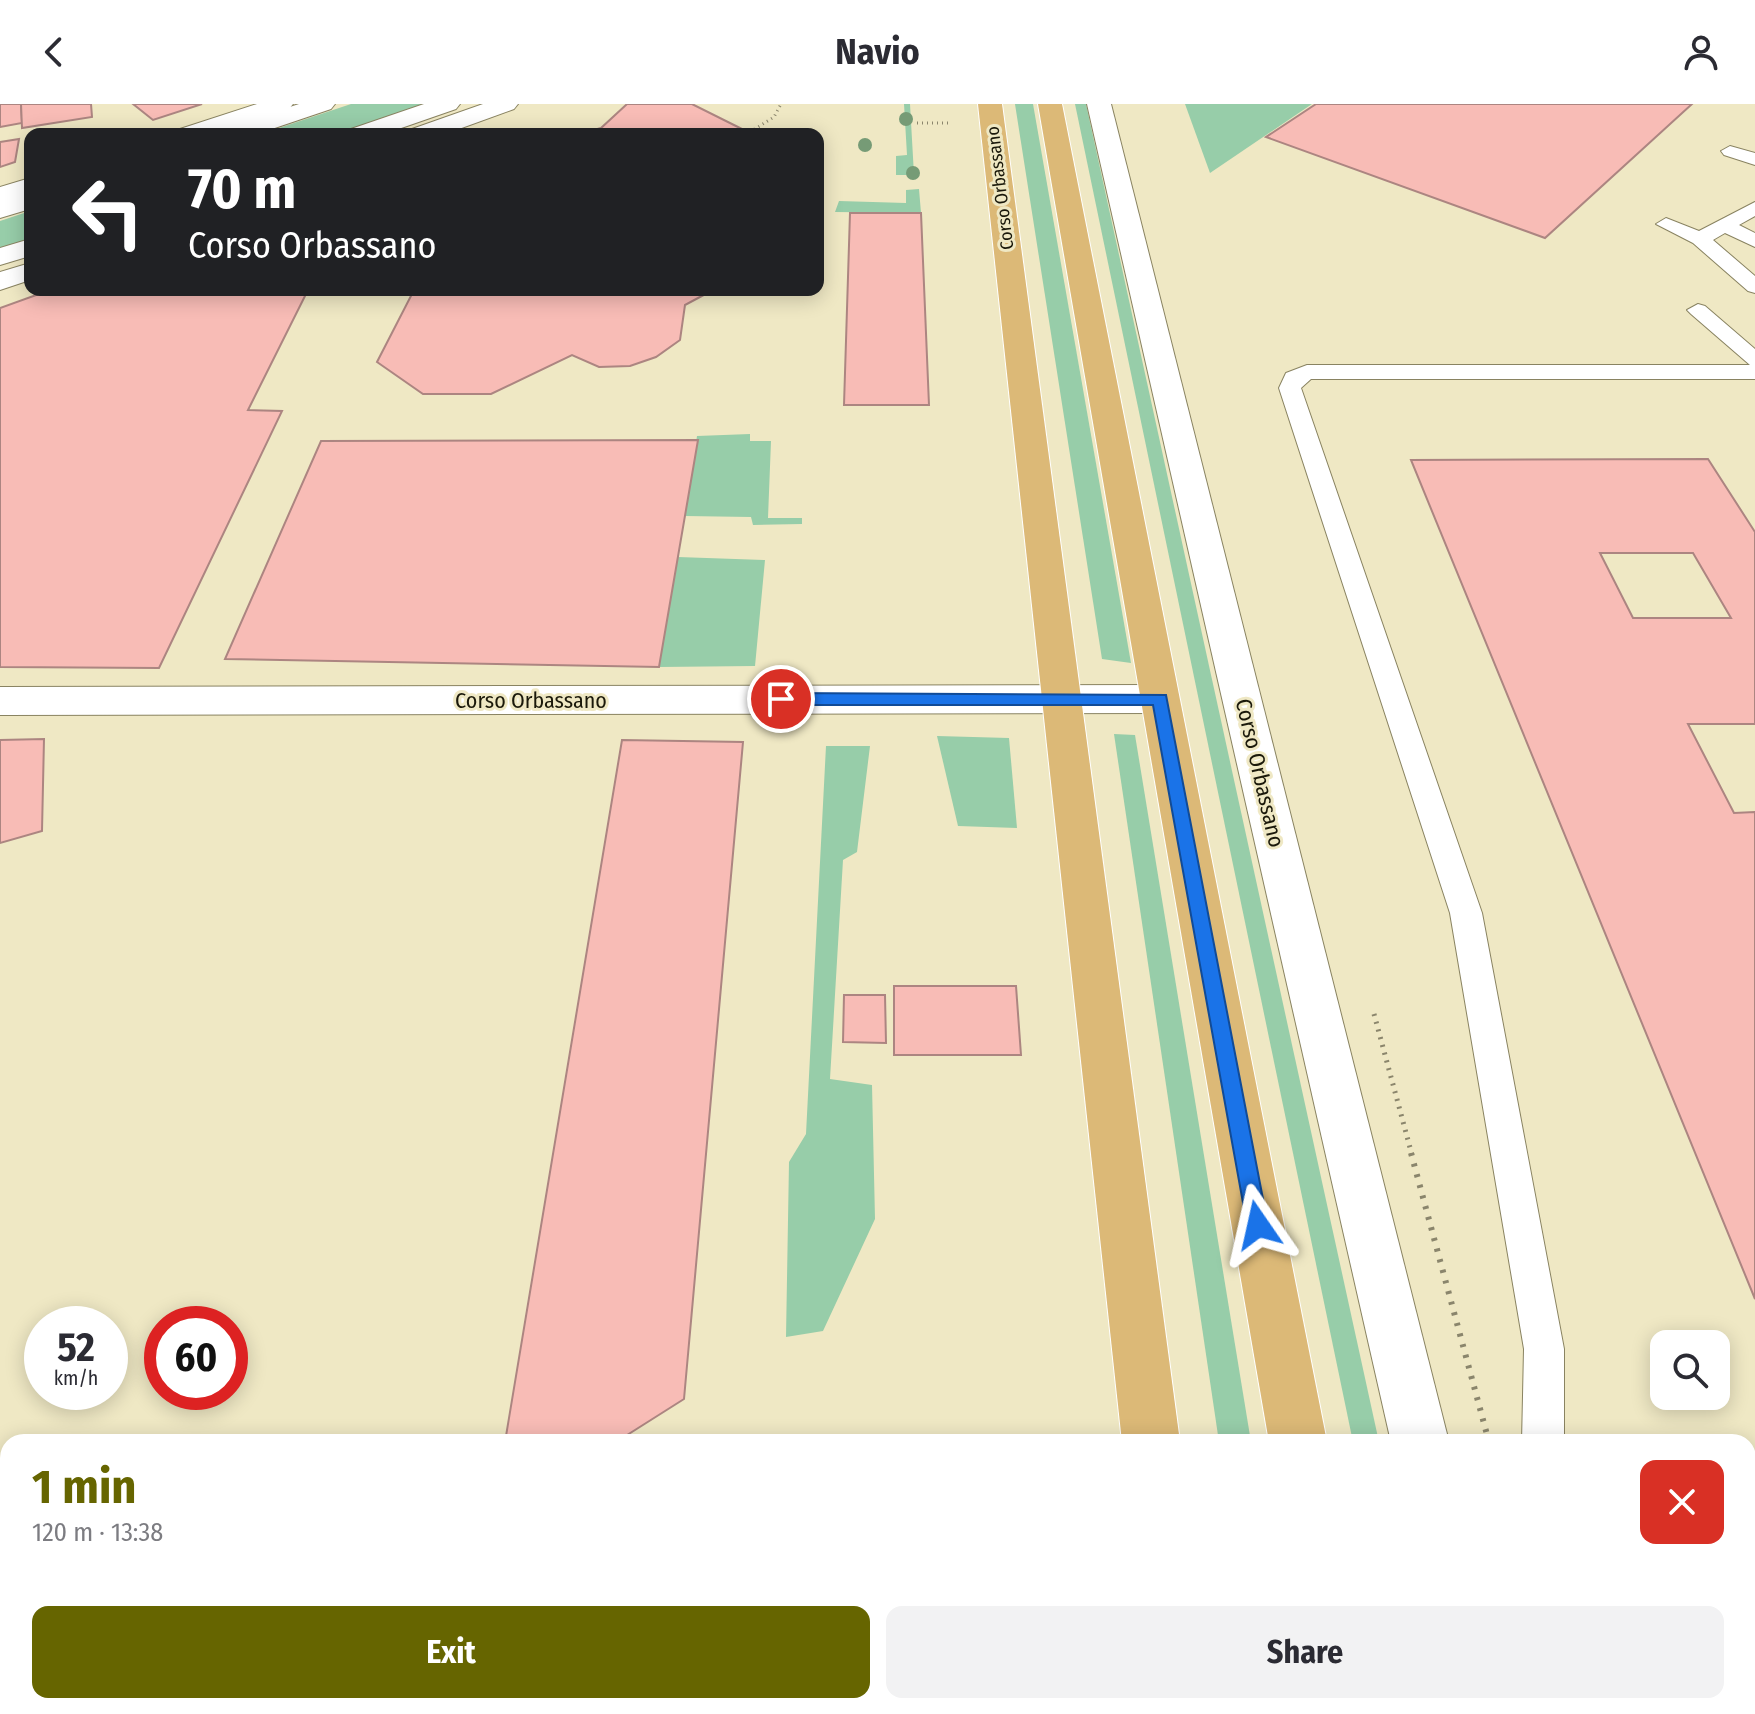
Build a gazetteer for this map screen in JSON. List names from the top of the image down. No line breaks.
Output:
{"streets":{"main road":["Corso Orbassano"]},"page":{"header":"Navio","turn":["70 m","Corso Orbassano"],"speed":"52 km/h","limit":"60","heading":["1 min","120 m · 13:38"],"buttons":["Exit","Share"]}}
